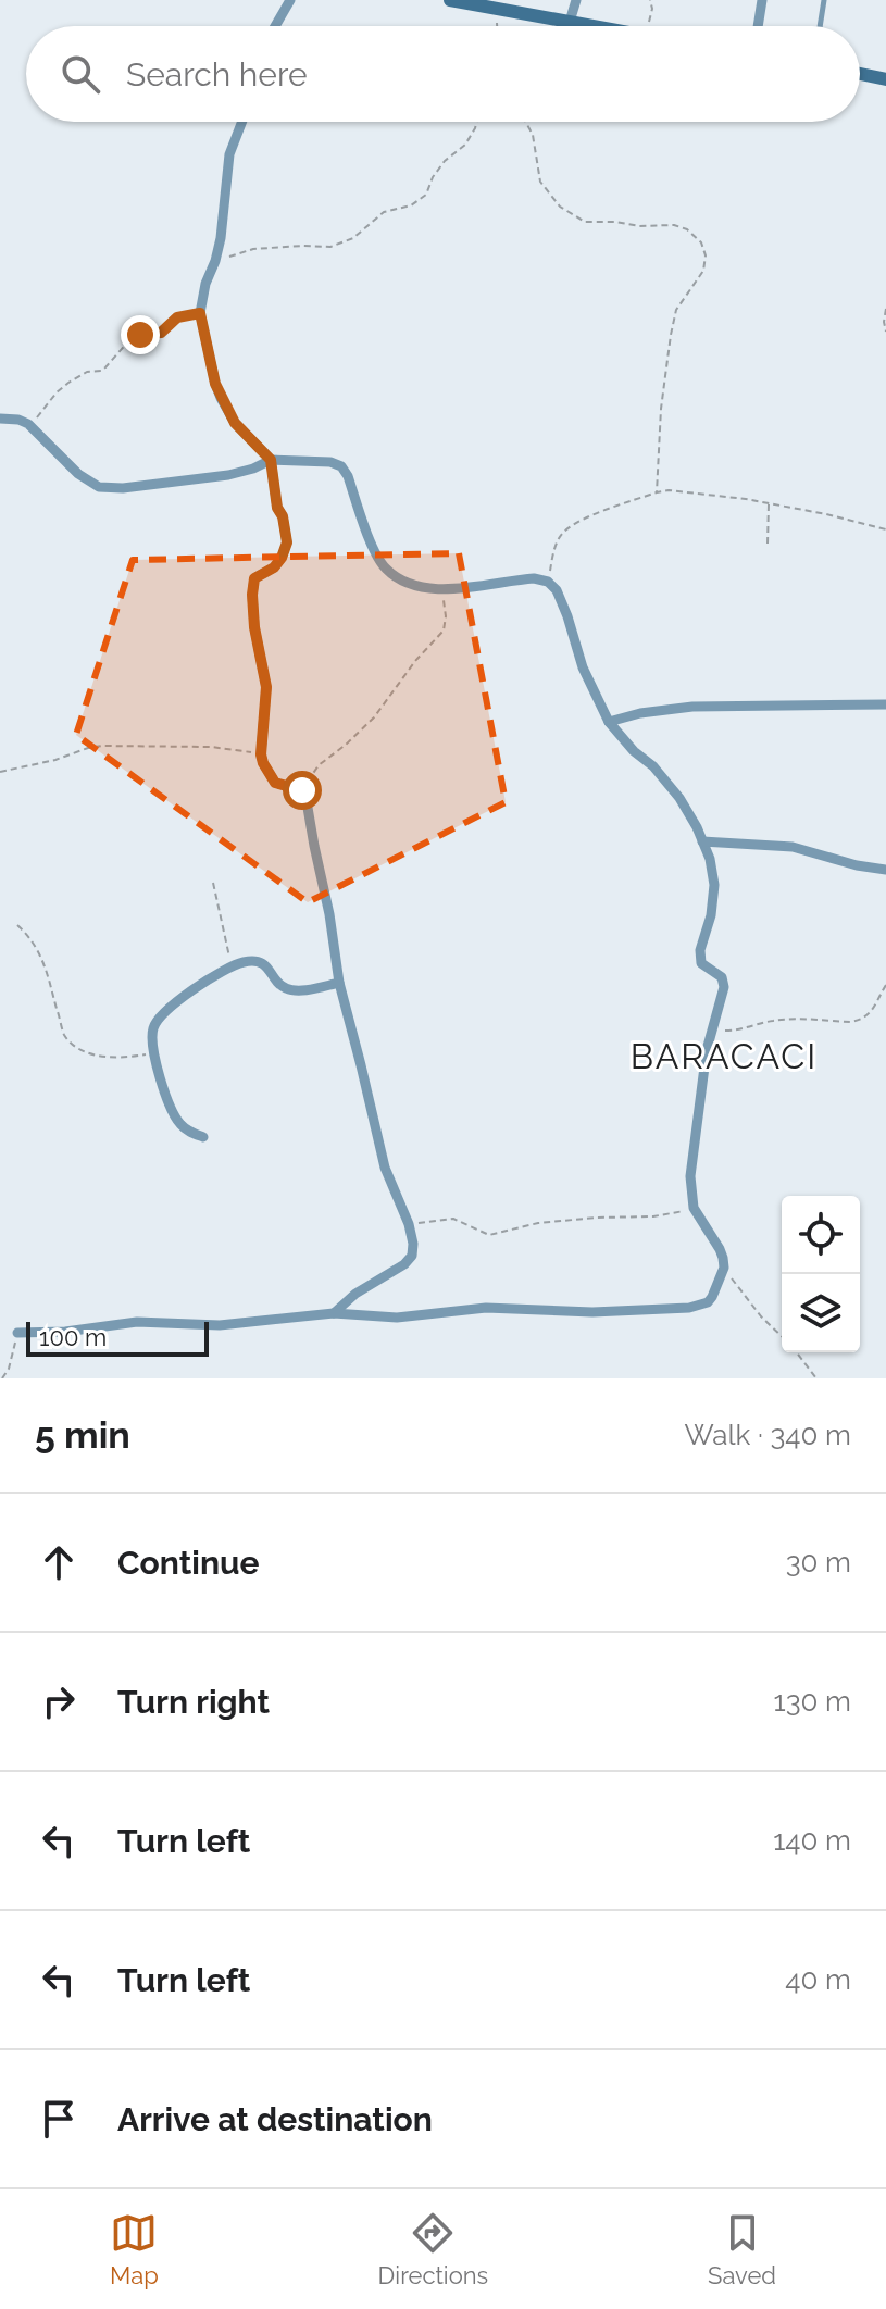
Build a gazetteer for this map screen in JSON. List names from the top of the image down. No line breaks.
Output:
{"districts":["BARACACI"],"scale_bar":"100 m","page":{"search":"Search here","scale":"100 m","heading":["5 min","Walk · 340 m"],"list":[["Continue","30 m"],["Turn right","130 m"],["Turn left","140 m"],["Turn left","40 m"],"Arrive at destination"],"nav":["Map","Directions","Saved"]}}
